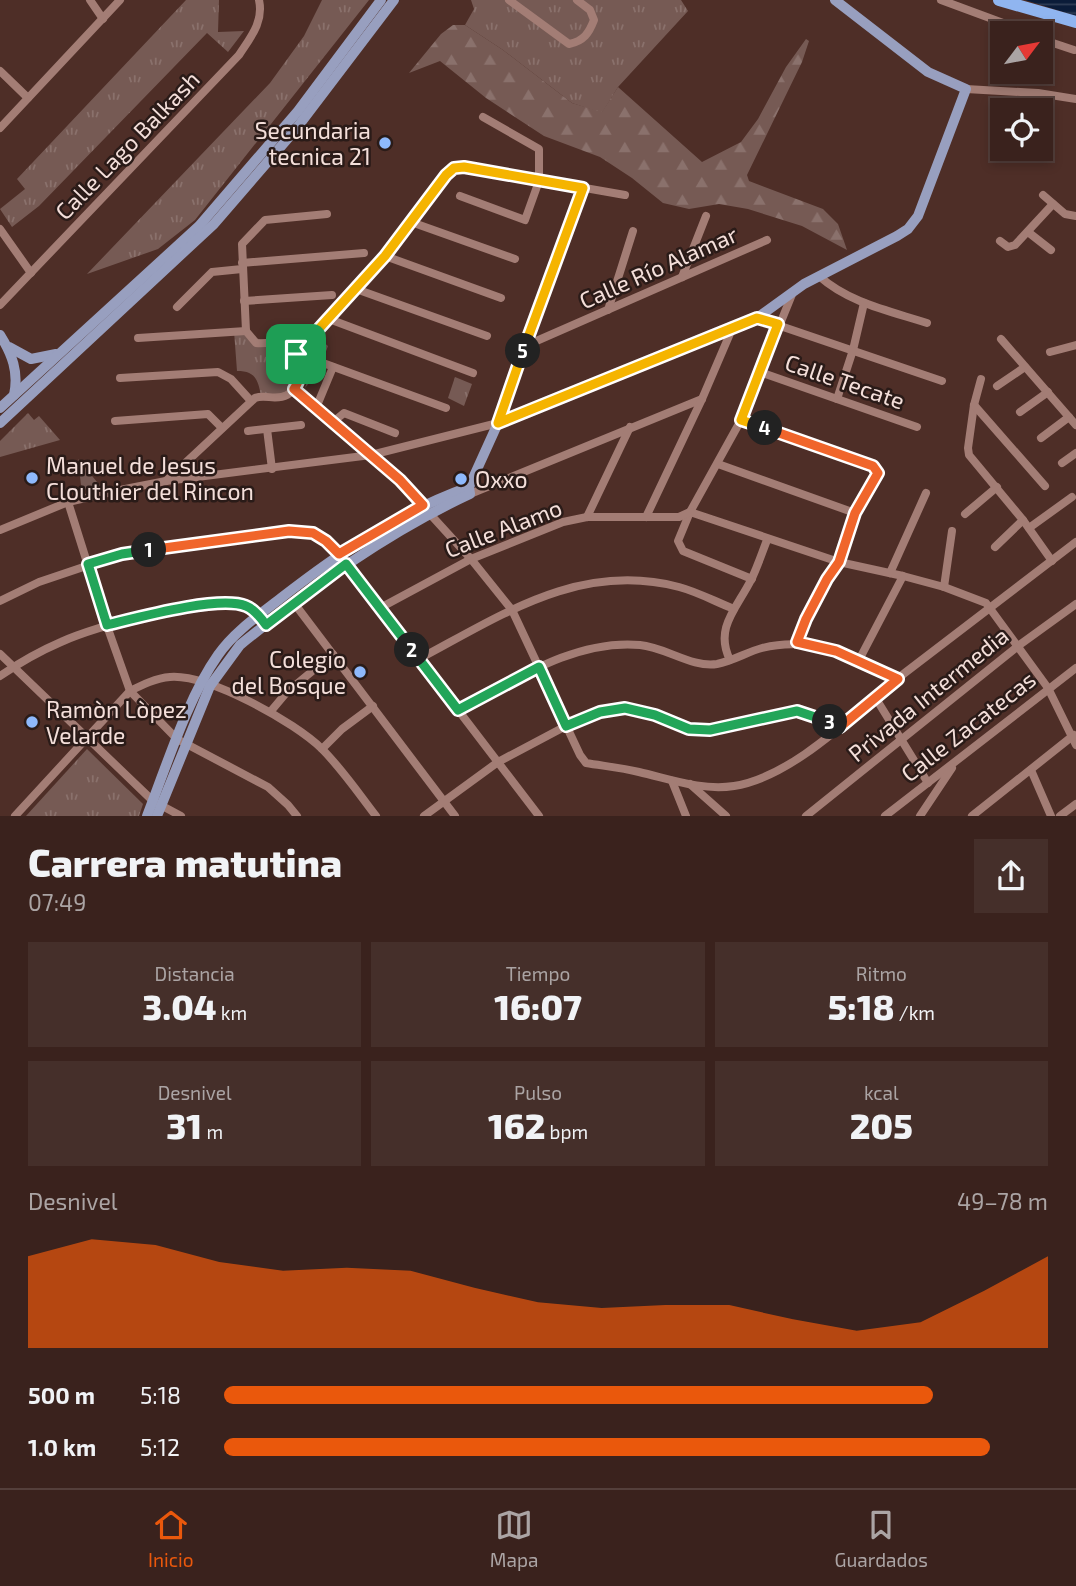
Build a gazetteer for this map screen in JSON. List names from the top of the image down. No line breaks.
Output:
{"streets":{"street":["Calle Lago Balkash","Calle Río Alamar","Calle Tecate","Calle Alamo","Privada Intermedia","Calle Zacatecas"]},"places":["Secundaria tecnica 21","Manuel de Jesus Clouthier del Rincon","Oxxo","Colegio del Bosque","Ramòn Lòpez Velarde"],"north":"top right","page":{"pins":["5","4","1","2","3"],"heading":["Carrera matutina","07:49"],"stats":[["Distancia","3.04 km"],["Tiempo","16:07"],["Ritmo","5:18 /km"],["Desnivel","31 m"],["Pulso","162 bpm"],["kcal","205"]],"chart":["Desnivel","49–78 m"],"list":[{"name":"500 m","note":"5:18"},{"name":"1.0 km","note":"5:12"}],"tabs":["Inicio","Mapa","Guardados"]}}
